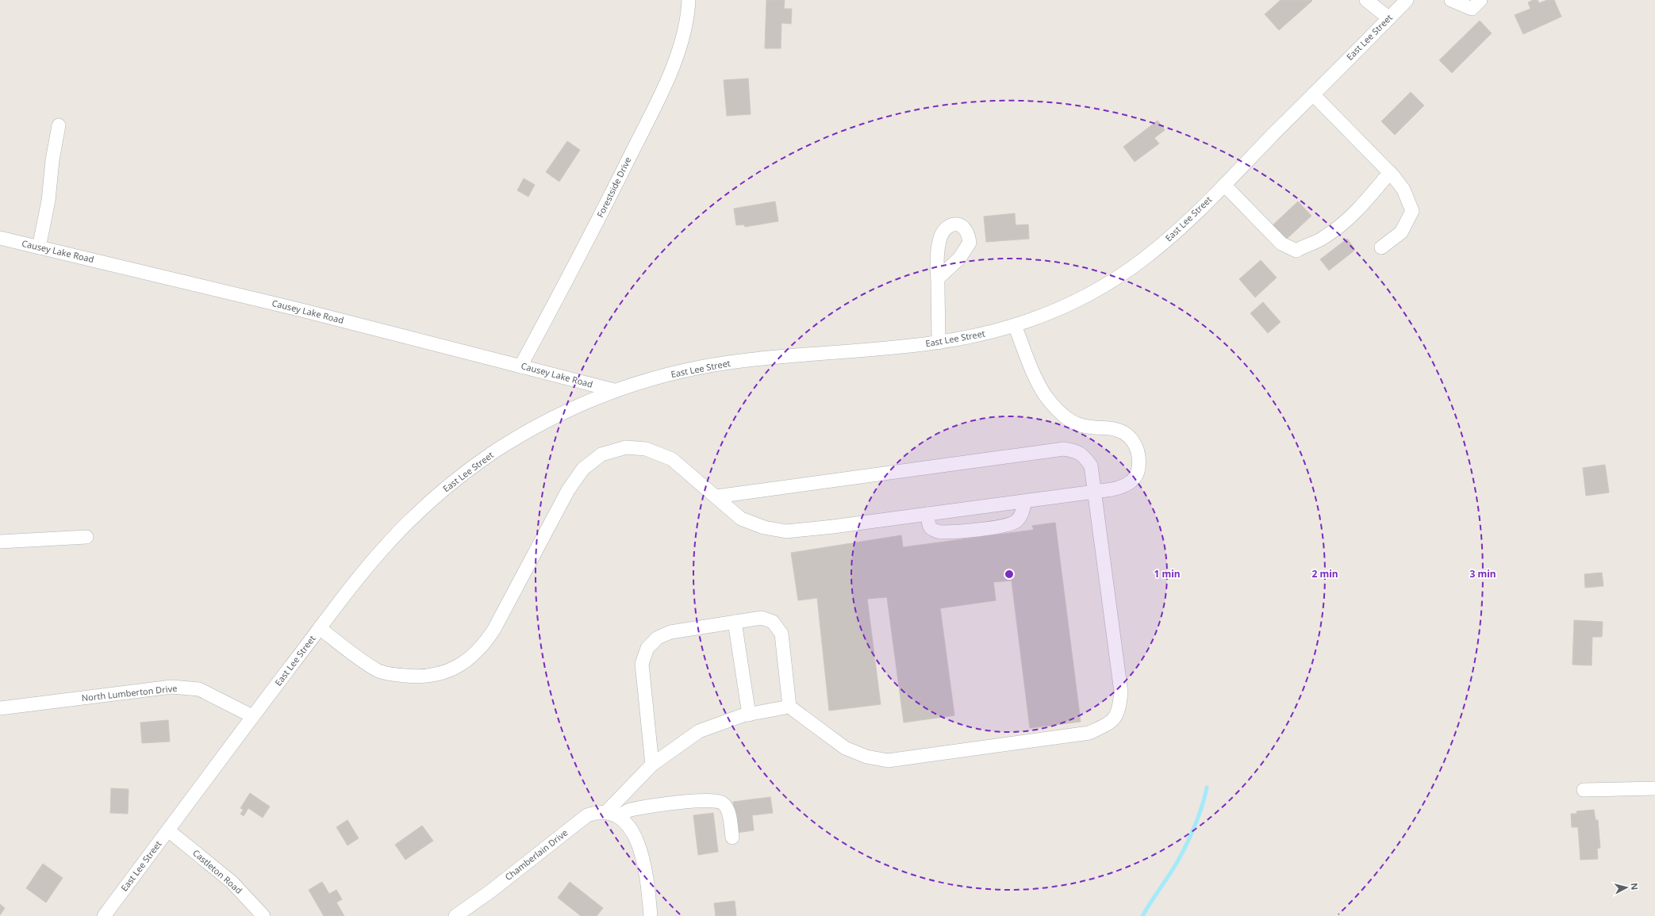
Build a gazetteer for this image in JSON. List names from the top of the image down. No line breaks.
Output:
{"streets":{"street":["East Lee Street","Forestside Drive","Causey Lake Road","North Lumberton Drive","Chamberlain Drive","Castleton Road"]},"crossings":[["East Lee Street","Causey Lake Road"],["East Lee Street","North Lumberton Drive"],["East Lee Street","Castleton Road"],["Forestside Drive","Causey Lake Road"]],"north":"right","rings":["1 min","2 min","3 min"]}
